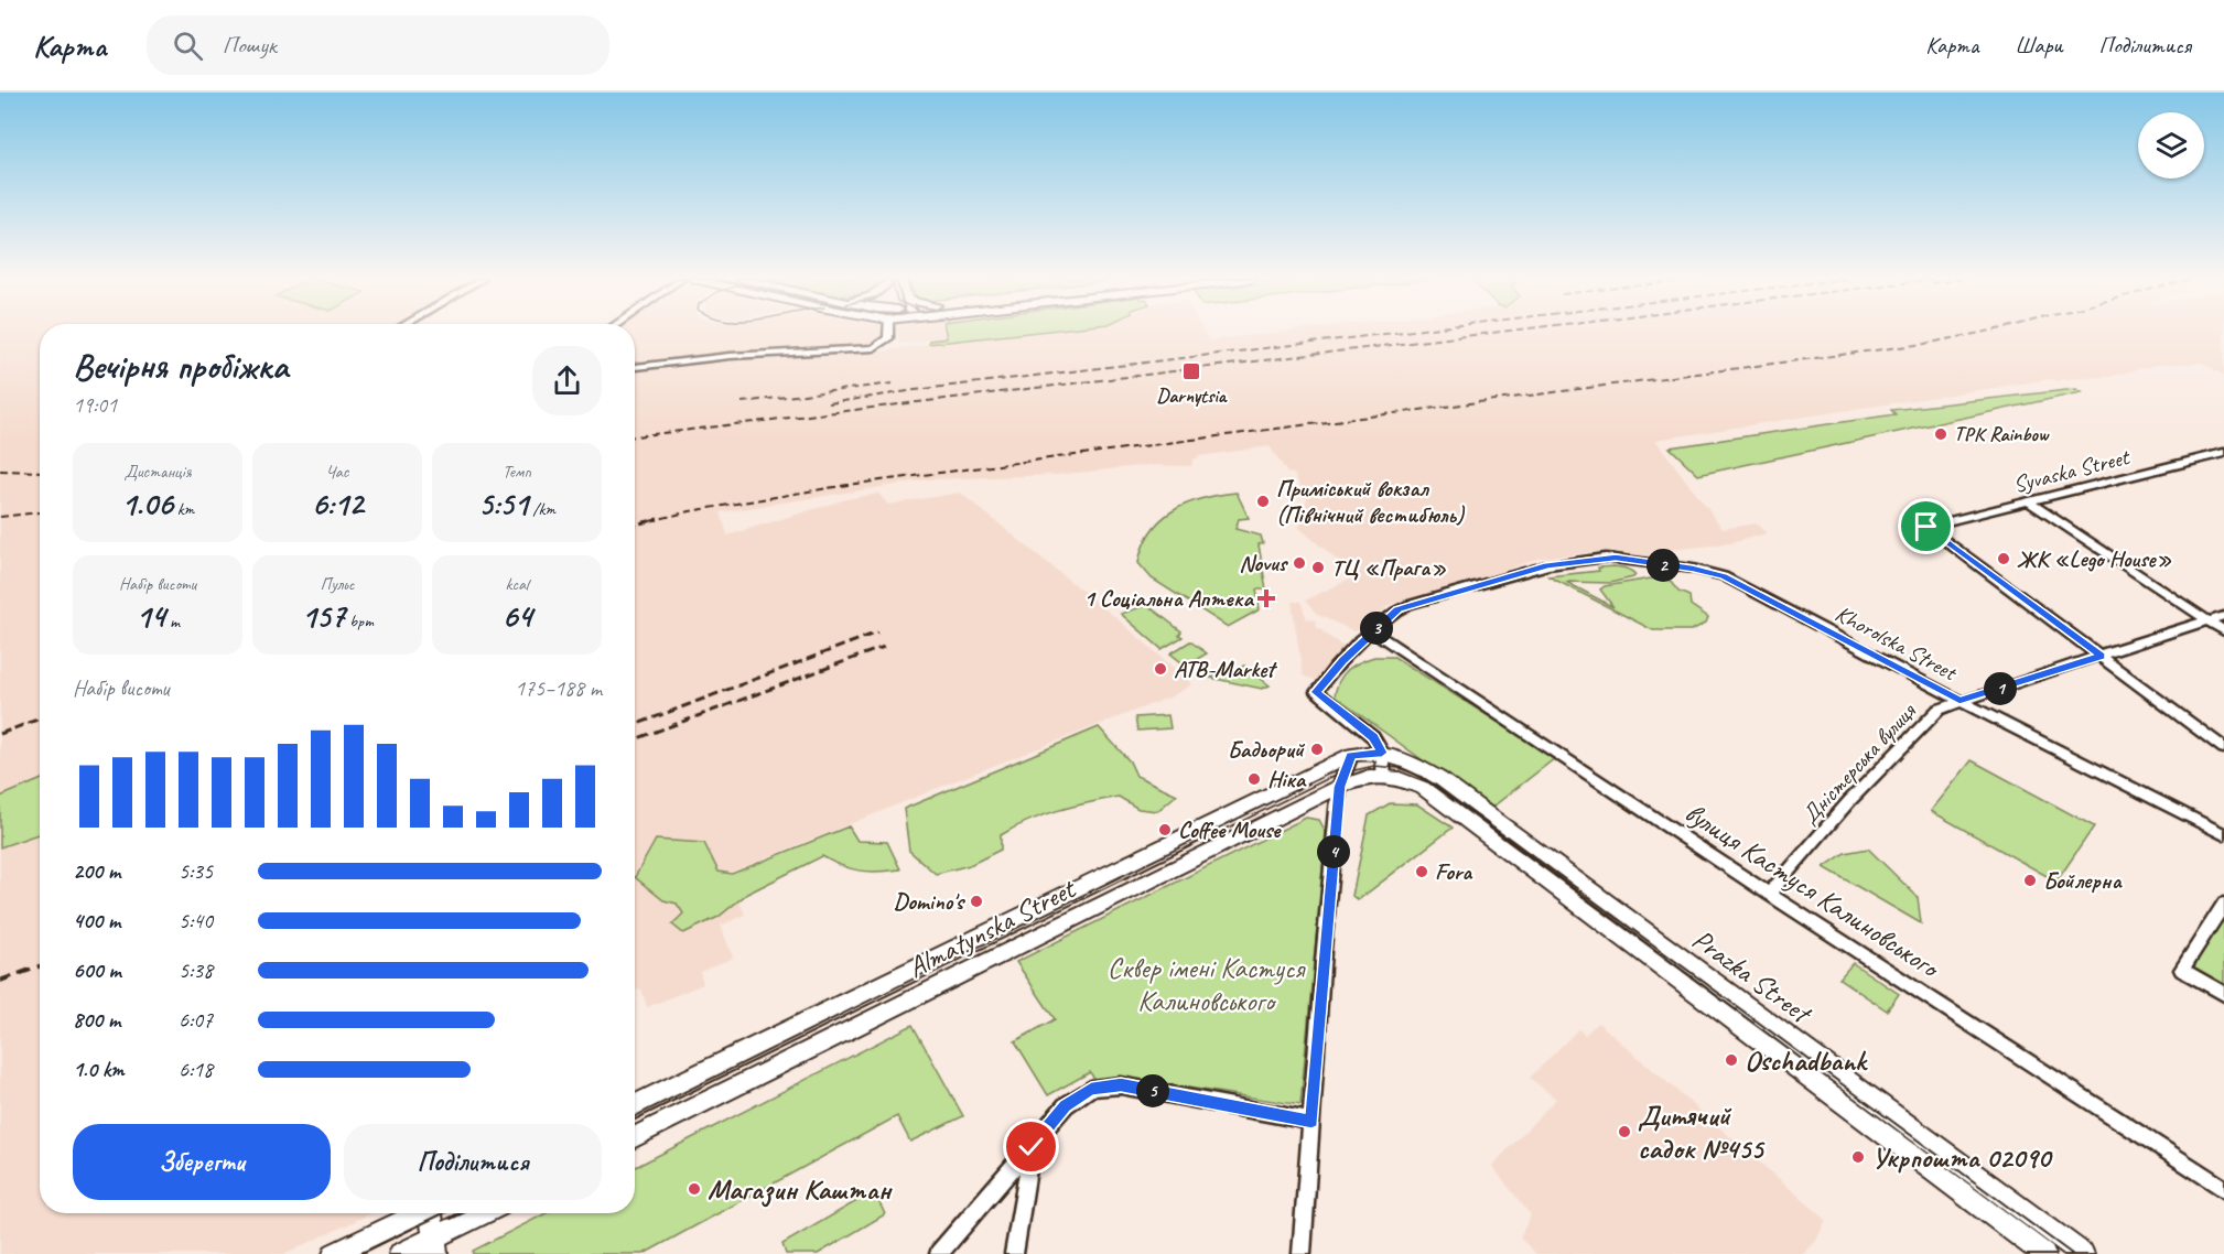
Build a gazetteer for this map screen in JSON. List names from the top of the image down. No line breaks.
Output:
{"streets":{"street":["Syvaska Street","Khorolska Street","Дністерська вулиця","вулиця Кастуся Калиновського","Almatynska Street","Prazka Street"]},"crossings":[["Syvaska Street","Дністерська вулиця"],["Khorolska Street","Дністерська вулиця"],["Khorolska Street","вулиця Кастуся Калиновського"],["Дністерська вулиця","вулиця Кастуся Калиновського"],["Almatynska Street","Prazka Street"]],"parks":["Сквер імені Кастуся Калиновського"],"places":{"transit":["Darnytsia"],"other":["ТРК Rainbow","Приміський вокзал (Північний вестибюль)","ЖК «Lego House»","Novus","ТЦ «Прага»","ATB-Market","Бадьорий","Ніка","Coffee Mouse","Fora","Бойлерна","Domino's","Oschadbank","Дитячий садок №455","Укрпошта 02090","Магазин Каштан"],"health":["1 Соціальна Аптека"]},"page":{"header":"Карта","search":"Пошук","nav":["Карта","Шари","Поділитися"],"heading":["Вечірня пробіжка","19:01"],"stats":[["Дистанція","1.06 km"],["Час","6:12"],["Темп","5:51 /km"],["Набір висоти","14 m"],["Пульс","157 bpm"],["kcal","64"]],"pins":["2","3","1","4","5"],"chart":["Набір висоти","175–188 m"],"list":[{"name":"200 m","note":"5:35"},{"name":"400 m","note":"5:40"},{"name":"600 m","note":"5:38"},{"name":"800 m","note":"6:07"},{"name":"1.0 km","note":"6:18"}],"buttons":["Зберегти","Поділитися"]}}
